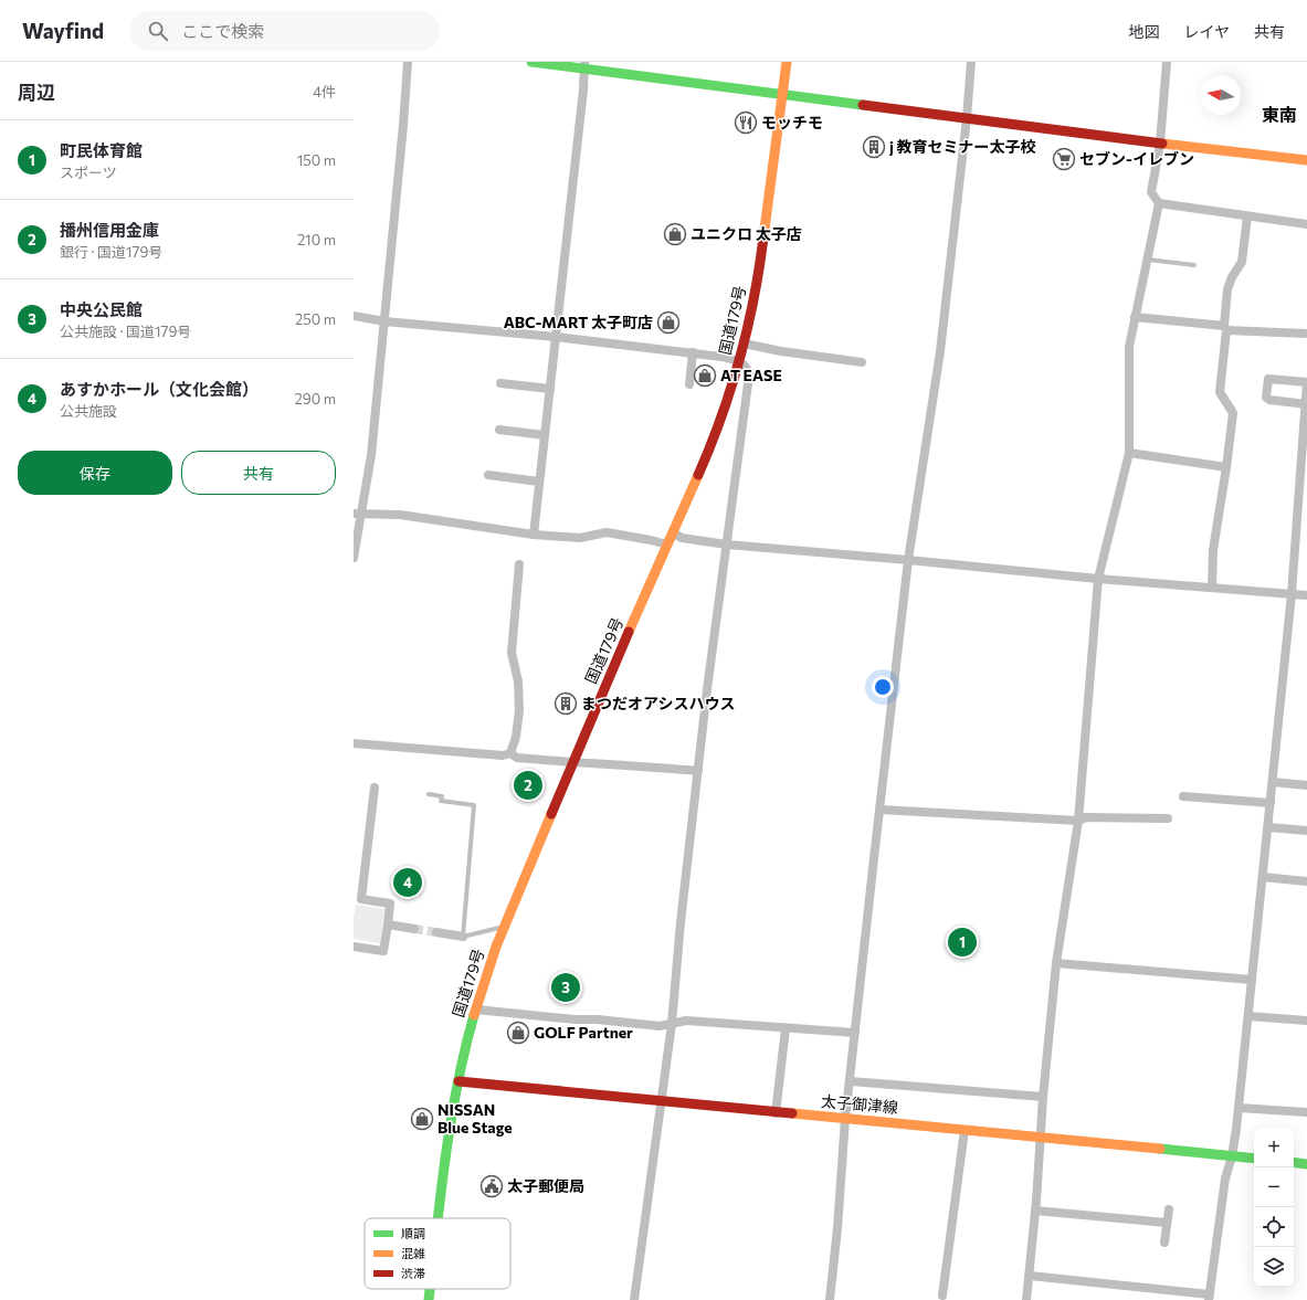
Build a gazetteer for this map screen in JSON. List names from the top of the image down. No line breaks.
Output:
{"streets":{"main road":["国道179号","太子御津線"]},"crossings":[["国道179号","太子御津線"]],"districts":["東南"],"places":{"restaurant":["モッチモ"],"building":["j 教育セミナー太子校","まつだオアシスハウス"],"supermarket":["セブン-イレブン"],"shop":["ユニクロ 太子店","ABC-MART 太子町店","AT EASE","GOLF Partner","NISSAN Blue Stage"],"public building":["太子郵便局"]},"legend":["順調","混雑","渋滞"],"north":"left","page":{"header":"Wayfind","search":"ここで検索","nav":["地図","レイヤ","共有"],"heading":["周辺","4件"],"list":[{"mark":"1","name":"町民体育館","note":"スポーツ","value":"150 m"},{"mark":"2","name":"播州信用金庫","note":"銀行 · 国道179号","value":"210 m"},{"mark":"3","name":"中央公民館","note":"公共施設 · 国道179号","value":"250 m"},{"mark":"4","name":"あすかホール（文化会館）","note":"公共施設","value":"290 m"}],"buttons":["保存","共有"],"pins":["2","4","1","3"],"map_buttons":["+","−"]}}
